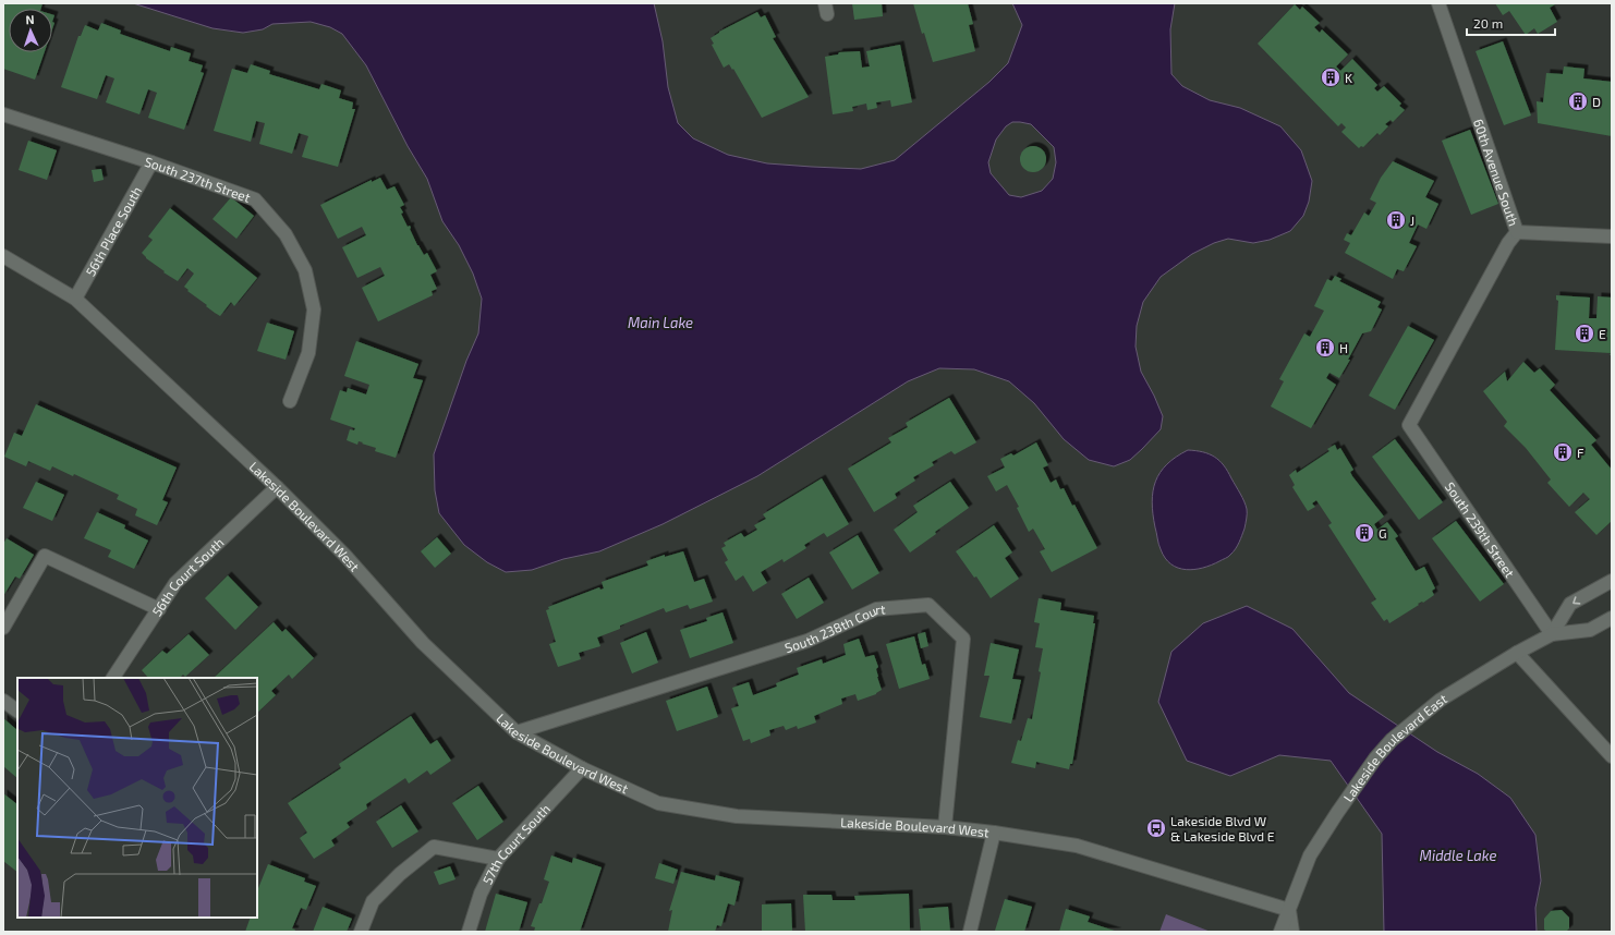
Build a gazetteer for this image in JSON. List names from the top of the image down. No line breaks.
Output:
{"streets":{"street":["60th Avenue South","South 237th Street","56th Place South","Lakeside Boulevard West","South 239th Street","56th Court South","South 238th Court","Lakeside Boulevard East","57th Court South"]},"crossings":[["60th Avenue South","South 239th Street"],["South 237th Street","56th Place South"],["56th Place South","Lakeside Boulevard West"],["Lakeside Boulevard West","56th Court South"],["Lakeside Boulevard West","South 238th Court"],["Lakeside Boulevard West","Lakeside Boulevard East"],["Lakeside Boulevard West","57th Court South"],["South 239th Street","Lakeside Boulevard East"]],"water":["Main Lake","Middle Lake"],"places":{"building":["K","D","J","E","H","F","G"],"bus stop":["Lakeside Blvd W & Lakeside Blvd E"]},"scale_bar":"20 m","north":"top"}
